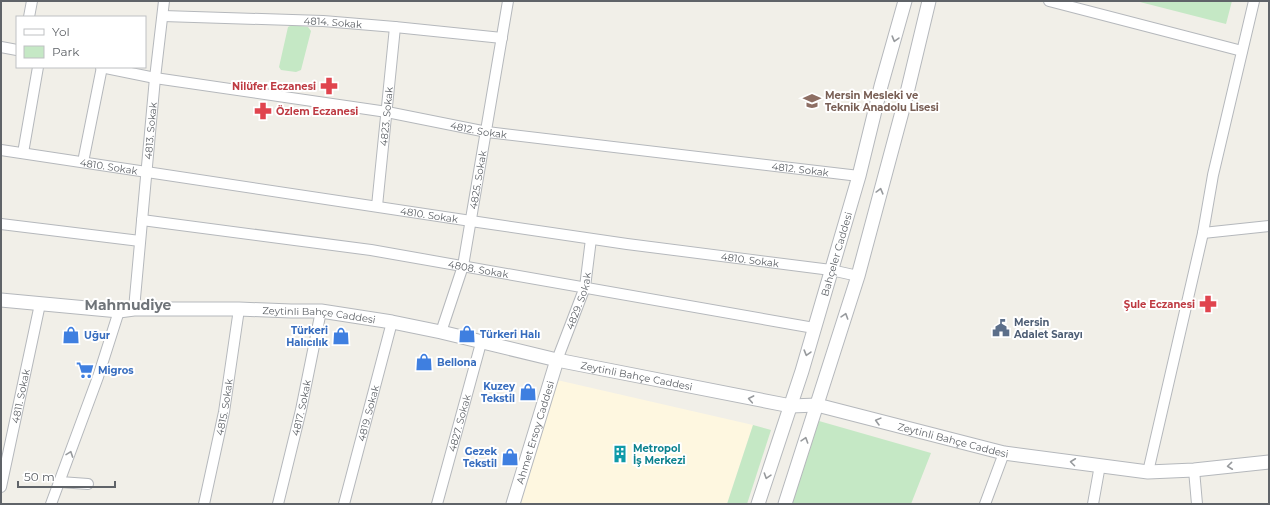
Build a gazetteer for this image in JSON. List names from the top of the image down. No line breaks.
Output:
{"streets":{"street":["4814. Sokak","4823. Sokak","4812. Sokak","4813. Sokak","4810. Sokak","4825. Sokak","Bahçeler Caddesi","4808. Sokak","4829. Sokak","Zeytinli Bahçe Caddesi","4811. Sokak","4815. Sokak","4817. Sokak","4819. Sokak","4827. Sokak","Ahmet Ersoy Caddesi"]},"crossings":[["4814. Sokak","4823. Sokak"],["4814. Sokak","4813. Sokak"],["4814. Sokak","4825. Sokak"],["4823. Sokak","4812. Sokak"],["4823. Sokak","4810. Sokak"],["4812. Sokak","4813. Sokak"],["4812. Sokak","4825. Sokak"],["4812. Sokak","Bahçeler Caddesi"],["4813. Sokak","4810. Sokak"],["4813. Sokak","4808. Sokak"],["4813. Sokak","Zeytinli Bahçe Caddesi"],["4810. Sokak","4825. Sokak"],["4810. Sokak","Bahçeler Caddesi"],["4810. Sokak","4829. Sokak"],["4825. Sokak","4808. Sokak"],["4825. Sokak","Zeytinli Bahçe Caddesi"],["Bahçeler Caddesi","4808. Sokak"],["Bahçeler Caddesi","Zeytinli Bahçe Caddesi"],["4808. Sokak","4829. Sokak"],["4829. Sokak","Zeytinli Bahçe Caddesi"],["4829. Sokak","Ahmet Ersoy Caddesi"],["Zeytinli Bahçe Caddesi","4811. Sokak"],["Zeytinli Bahçe Caddesi","4815. Sokak"],["Zeytinli Bahçe Caddesi","4817. Sokak"],["Zeytinli Bahçe Caddesi","4819. Sokak"],["Zeytinli Bahçe Caddesi","4827. Sokak"],["Zeytinli Bahçe Caddesi","Ahmet Ersoy Caddesi"]],"one_way":["Zeytinli Bahçe Caddesi"],"districts":["Mahmudiye"],"places":{"pharmacy":["Nilüfer Eczanesi","Özlem Eczanesi","Şule Eczanesi"],"school or university":["Mersin Mesleki ve Teknik Anadolu Lisesi"],"public building":["Mersin Adalet Sarayı"],"shop":["Türkeri Halı","Uğur","Türkeri Halıcılık","Bellona","Kuzey Tekstil","Gezek Tekstil"],"supermarket":["Migros"],"building":["Metropol İş Merkezi"]},"legend":["Yol","Park"],"scale_bar":"50 m"}
